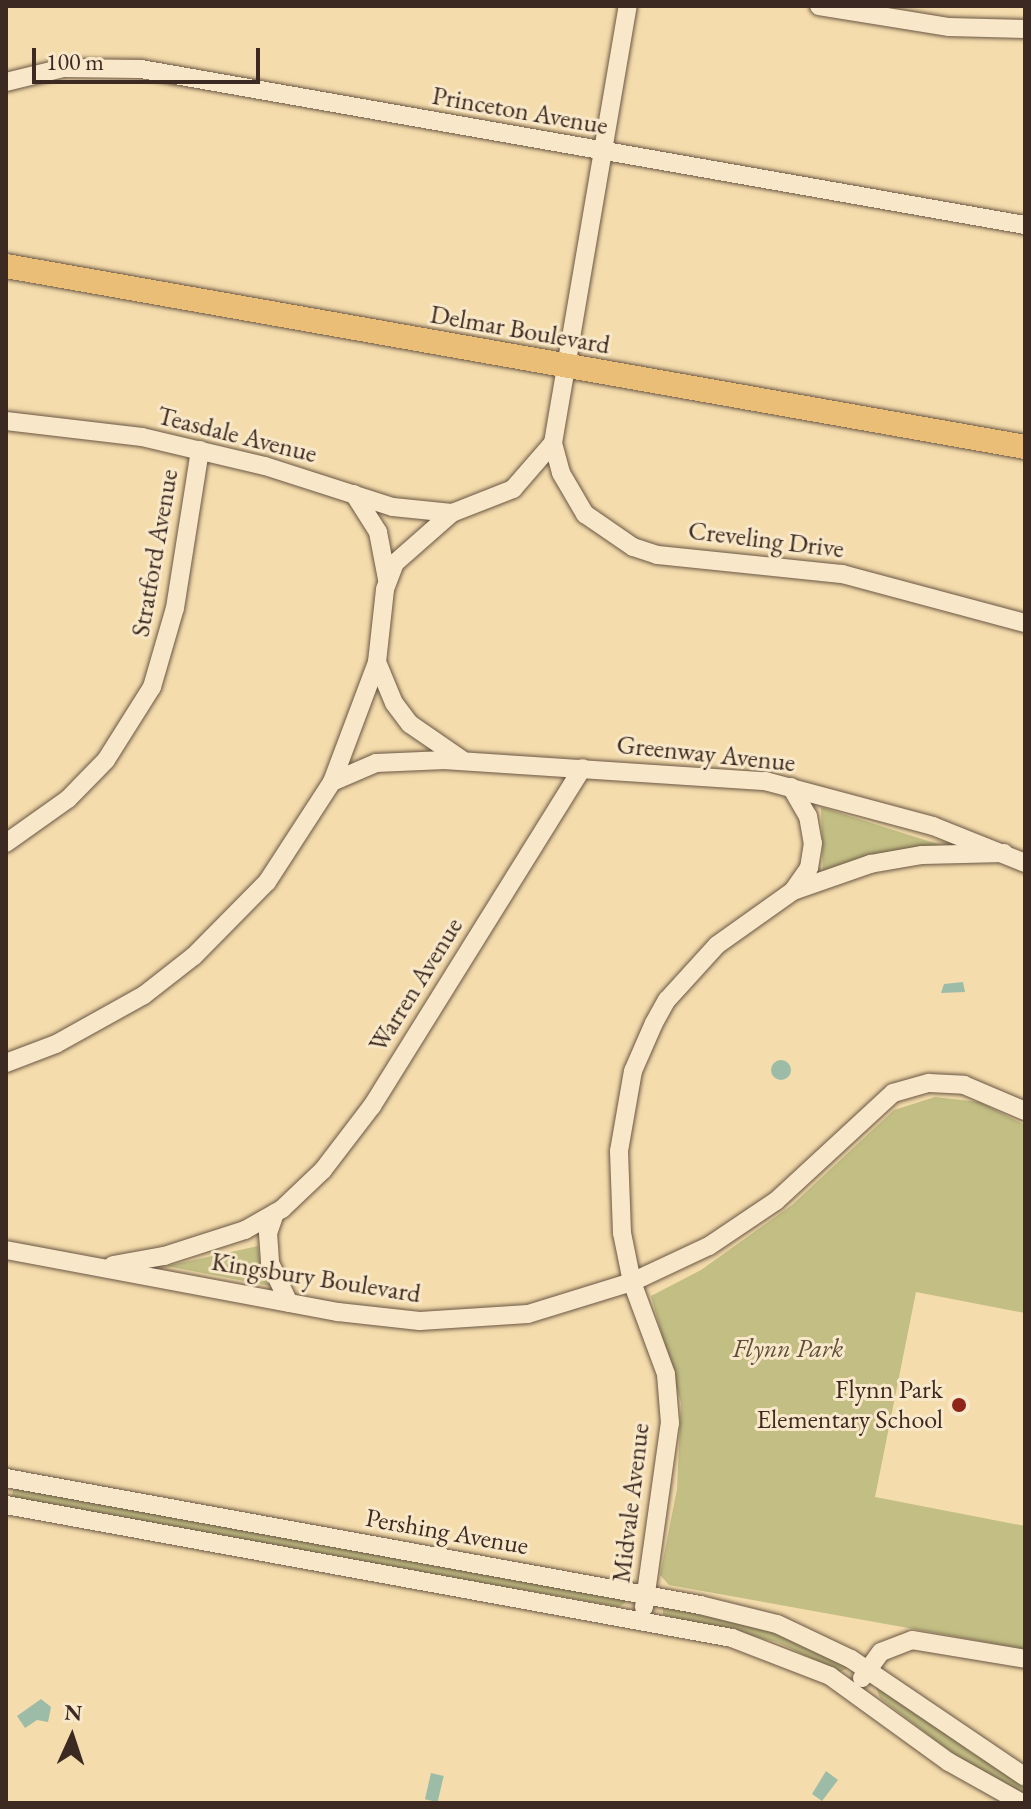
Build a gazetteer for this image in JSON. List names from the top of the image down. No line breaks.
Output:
{"streets":{"main road":["Delmar Boulevard"],"street":["Princeton Avenue","Teasdale Avenue","Creveling Drive","Stratford Avenue","Greenway Avenue","Warren Avenue","Kingsbury Boulevard","Midvale Avenue","Pershing Avenue"]},"crossings":[["Teasdale Avenue","Stratford Avenue"],["Greenway Avenue","Warren Avenue"],["Greenway Avenue","Midvale Avenue"],["Warren Avenue","Kingsbury Boulevard"],["Kingsbury Boulevard","Midvale Avenue"],["Midvale Avenue","Pershing Avenue"]],"parks":["Flynn Park"],"places":["Flynn Park Elementary School"],"scale_bar":"100 m","north":"top"}
